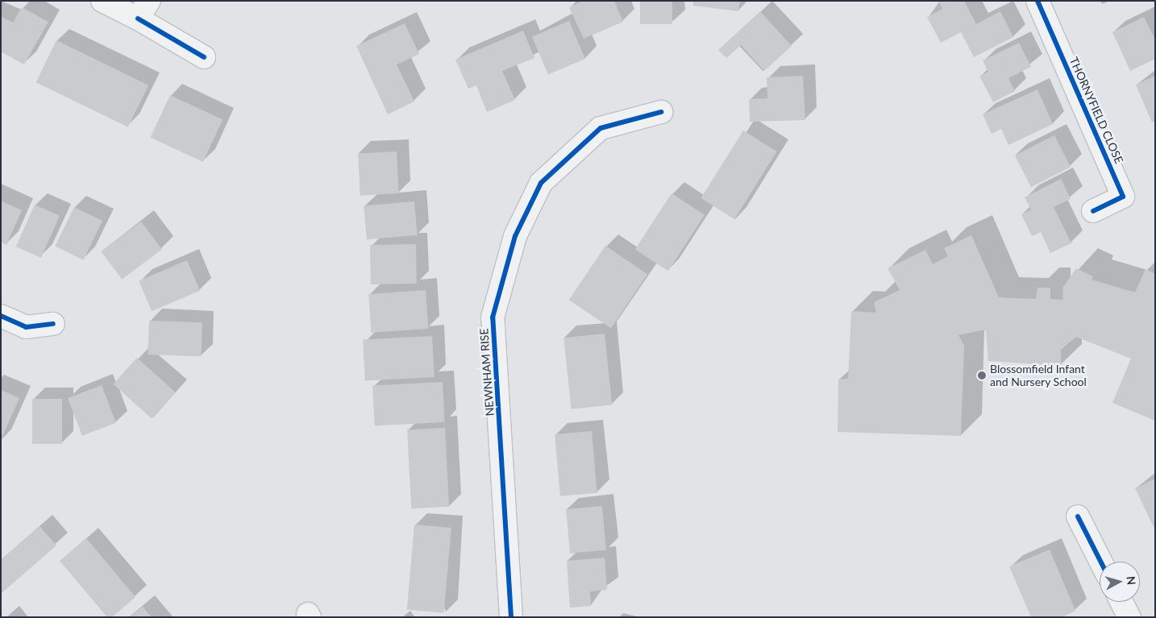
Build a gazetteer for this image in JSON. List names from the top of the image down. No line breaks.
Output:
{"streets":{"street":["THORNYFIELD CLOSE","NEWNHAM RISE"]},"places":["Blossomfield Infant and Nursery School"],"north":"right"}
